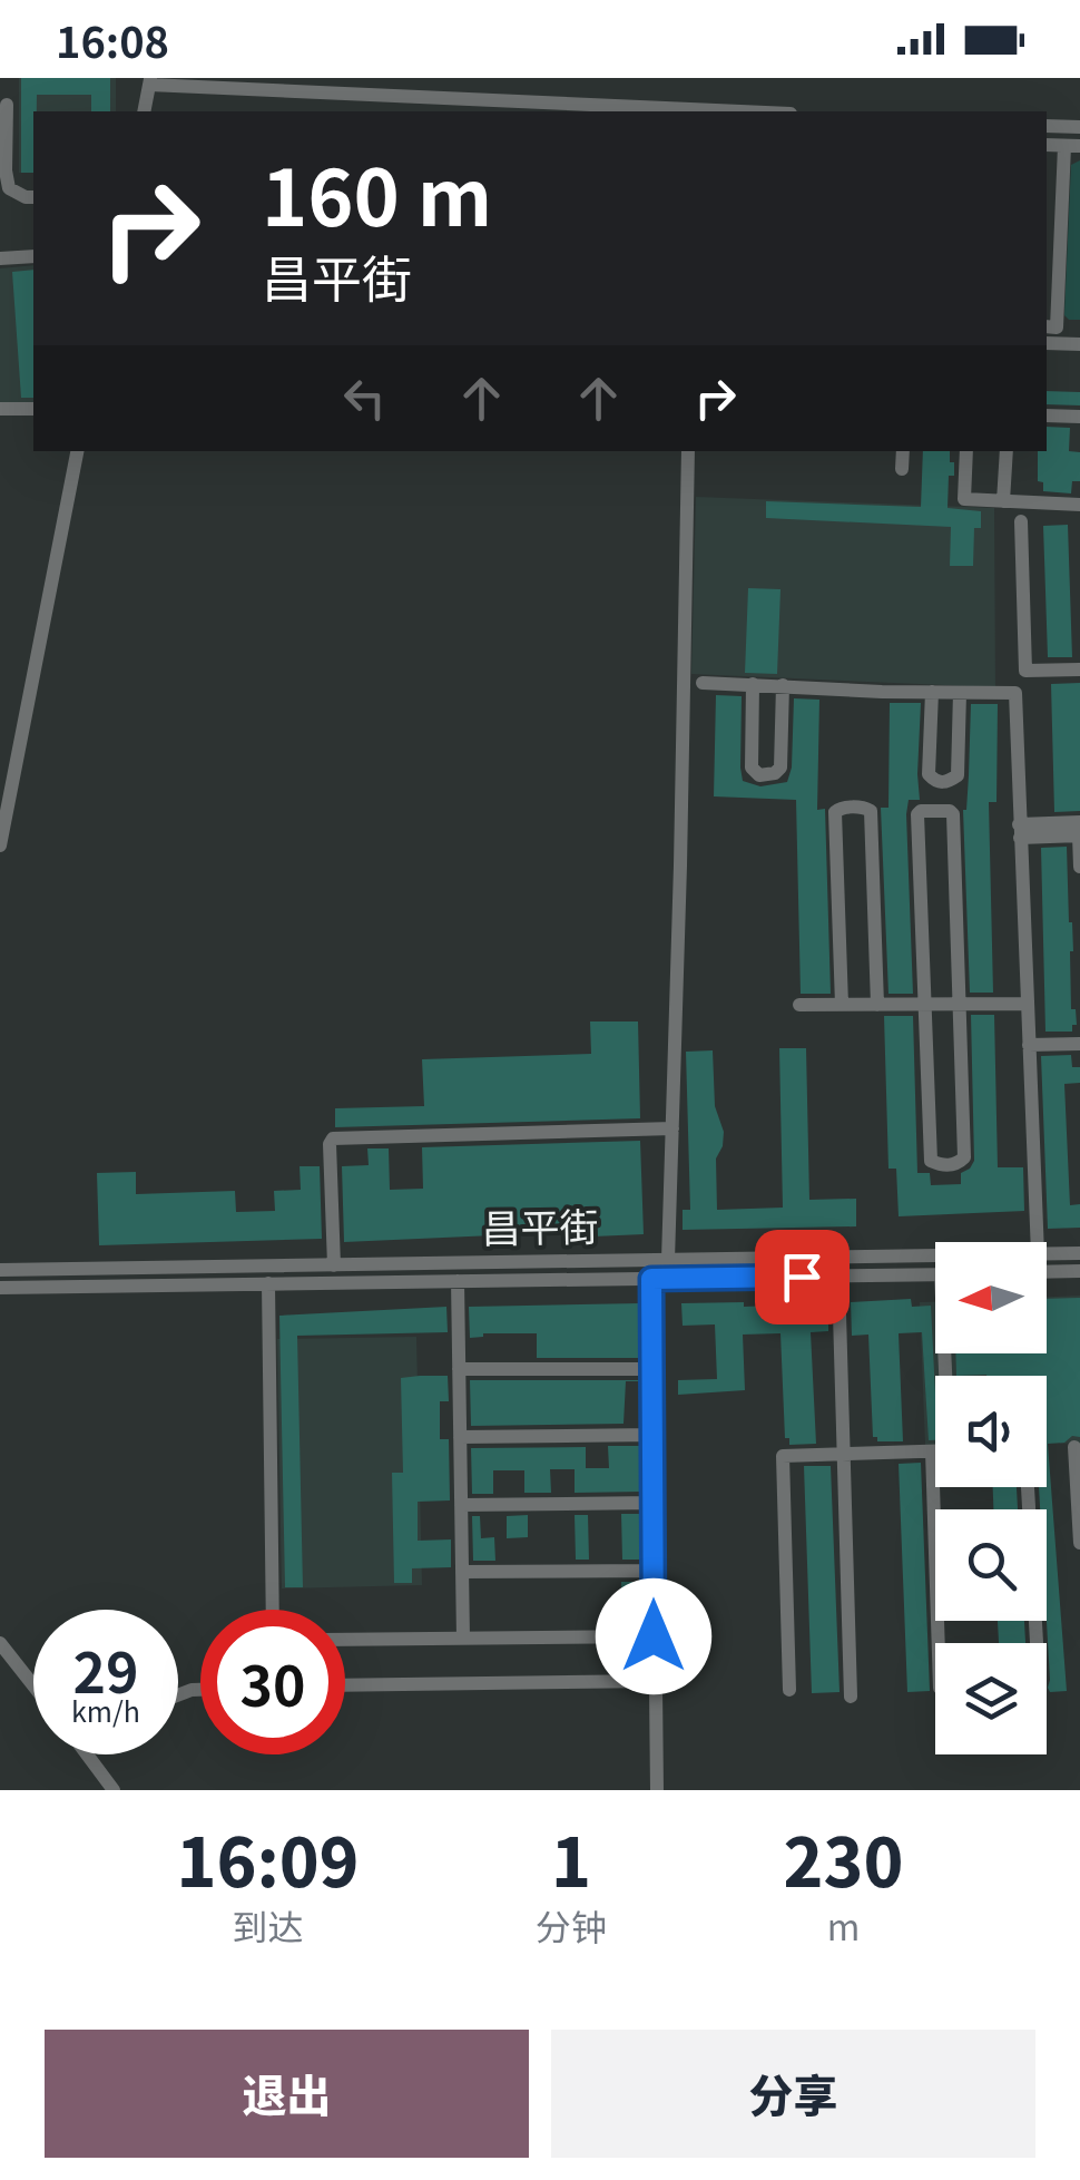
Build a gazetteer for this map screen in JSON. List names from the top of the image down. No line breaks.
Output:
{"streets":{"street":["昌平街"]},"north":"left","page":{"status":"16:08","turn":["160 m","昌平街"],"speed":"29 km/h","limit":"30","eta":["16:09","到达","1","分钟","230","m"],"buttons":["退出","分享"]}}
